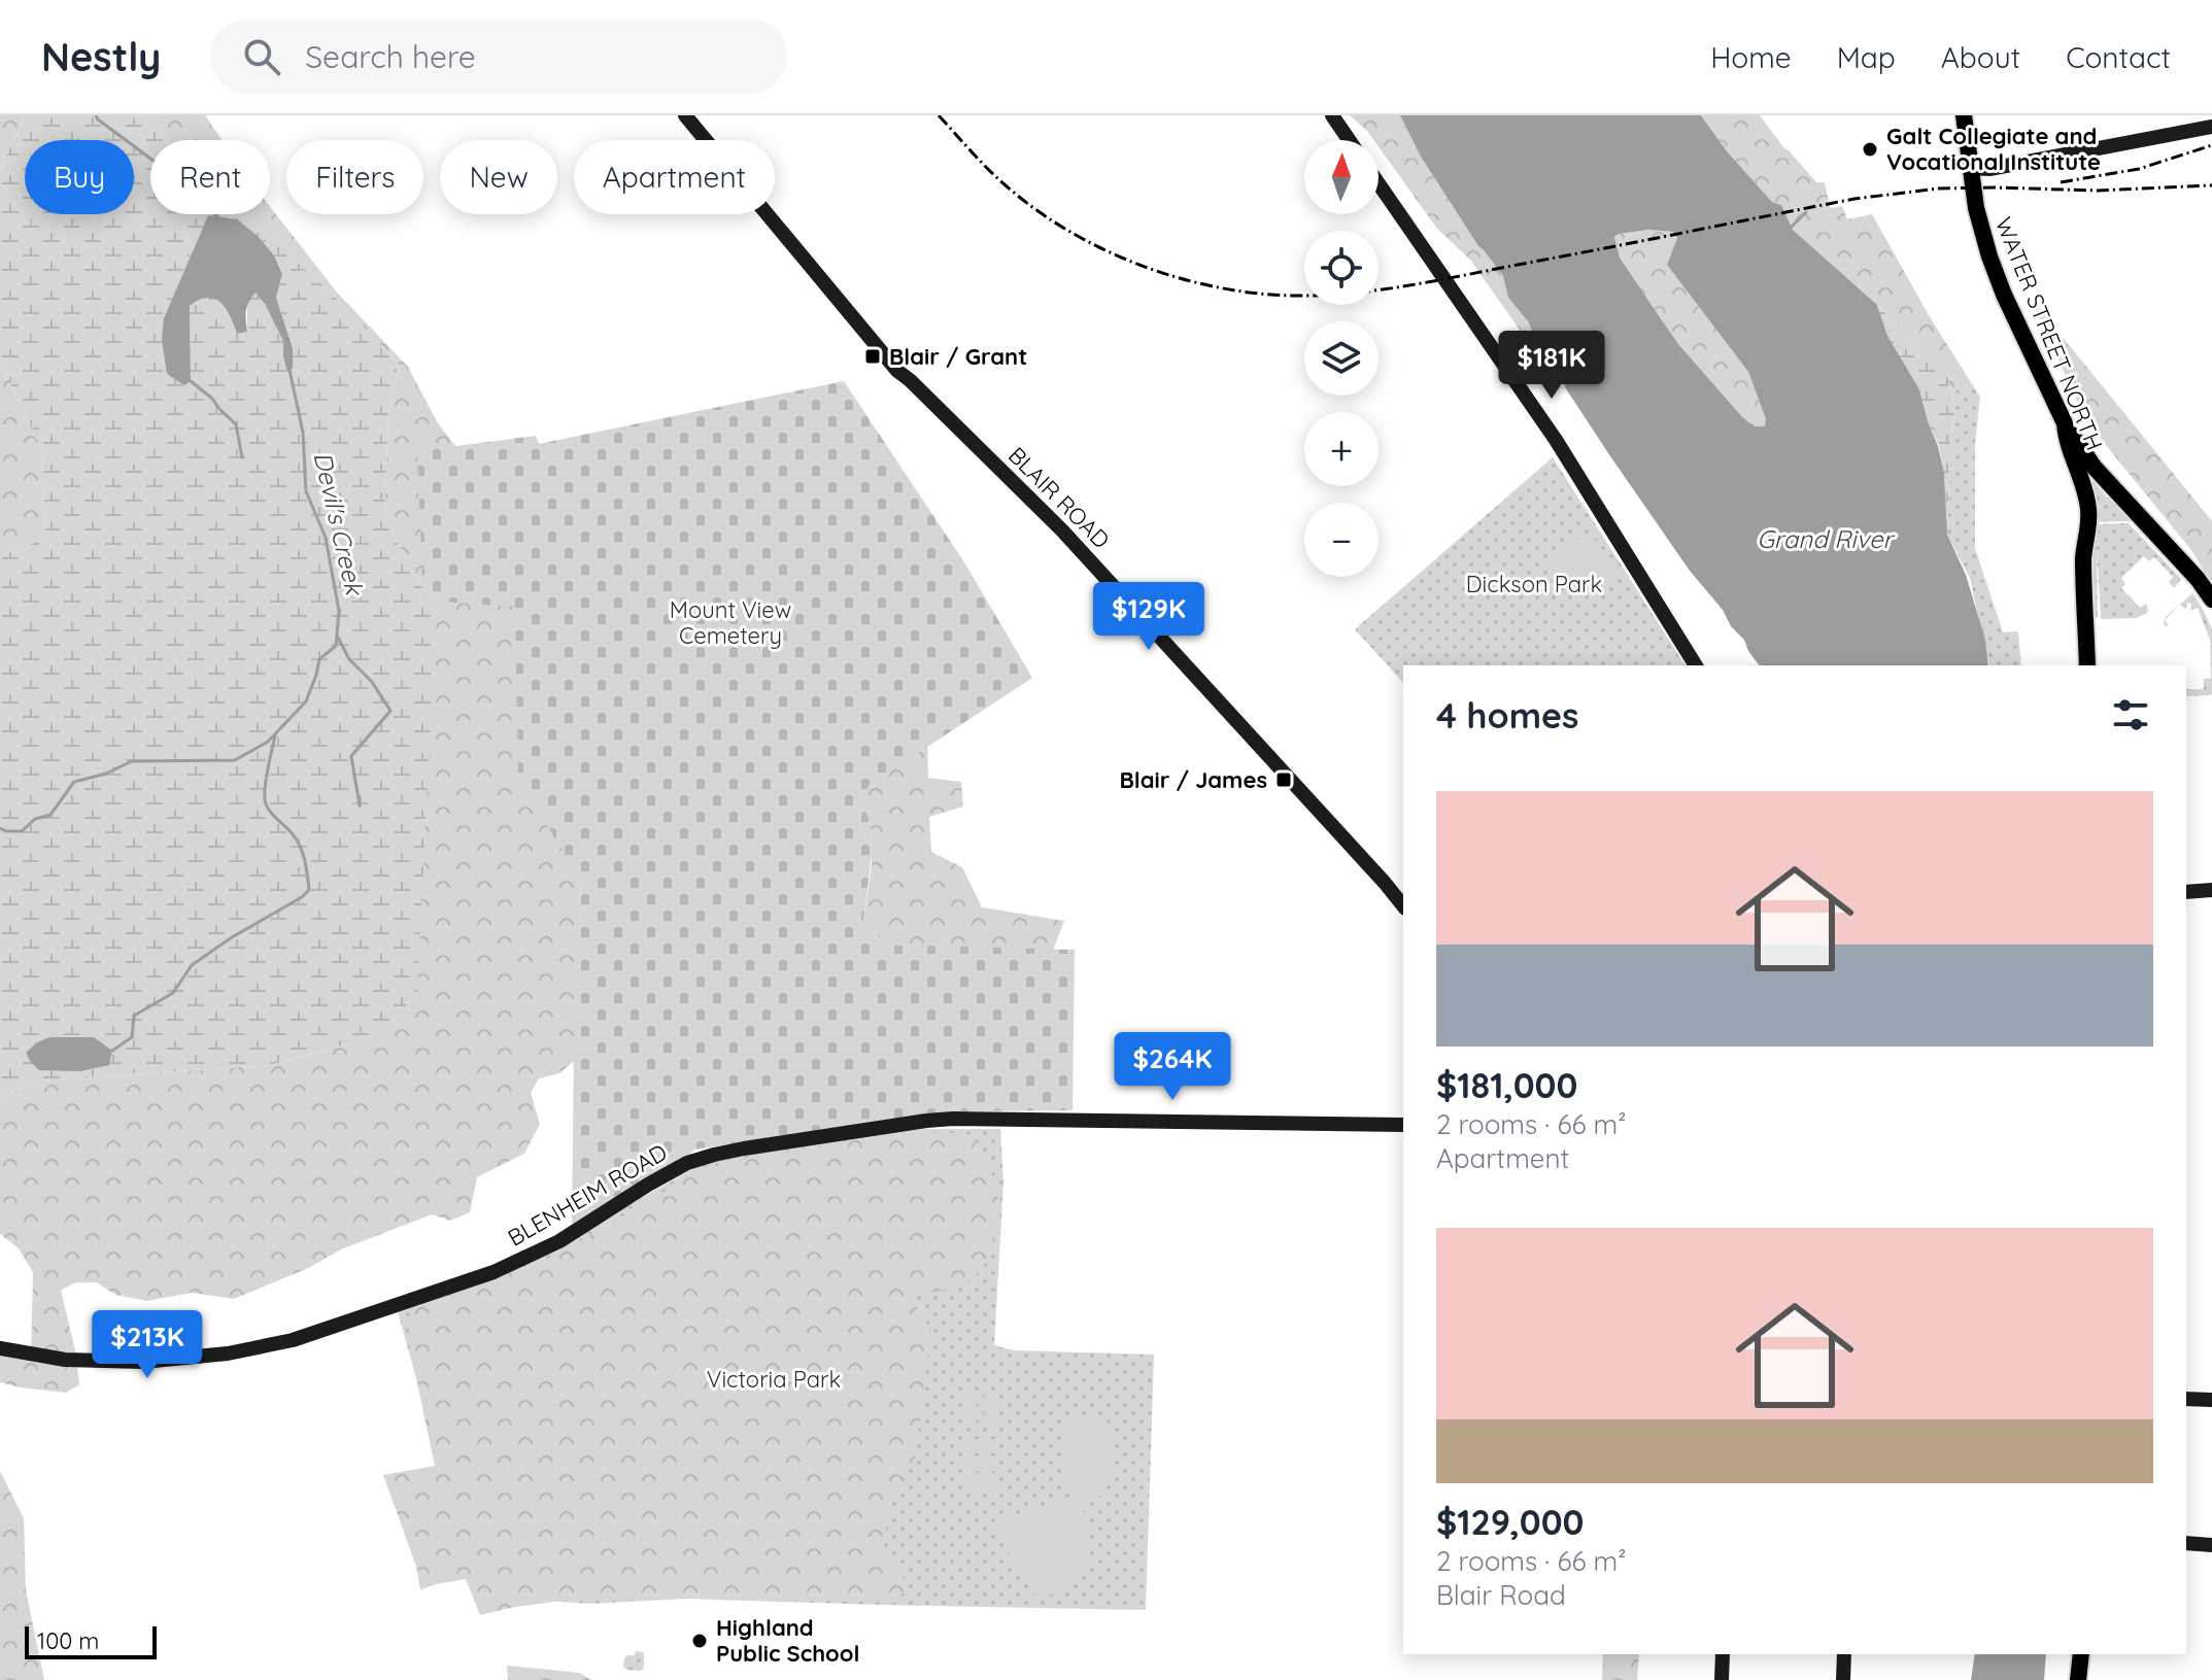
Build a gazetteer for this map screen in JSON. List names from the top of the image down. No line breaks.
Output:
{"streets":{"main road":["WATER STREET NORTH","BLAIR ROAD","BLENHEIM ROAD"]},"water":["Devil's Creek","Grand River"],"parks":["Dickson Park","Mount View Cemetery","Victoria Park"],"places":{"other":["Galt Collegiate and Vocational Institute","Highland Public School"],"transit":["Blair / Grant","Blair / James"]},"scale_bar":"100 m","north":"top","page":{"header":"Nestly","search":"Search here","nav":["Home","Map","About","Contact"],"map_buttons":["+","−"],"chip":["Buy","Rent","Filters","New","Apartment"],"price":["$181K","$129K","$264K","$213K"],"heading":"4 homes","list":[{"name":"$181,000","note":"2 rooms · 66 m² · Apartment"},{"name":"$129,000","note":"2 rooms · 66 m² · Blair Road"}],"scale":"100 m"}}
